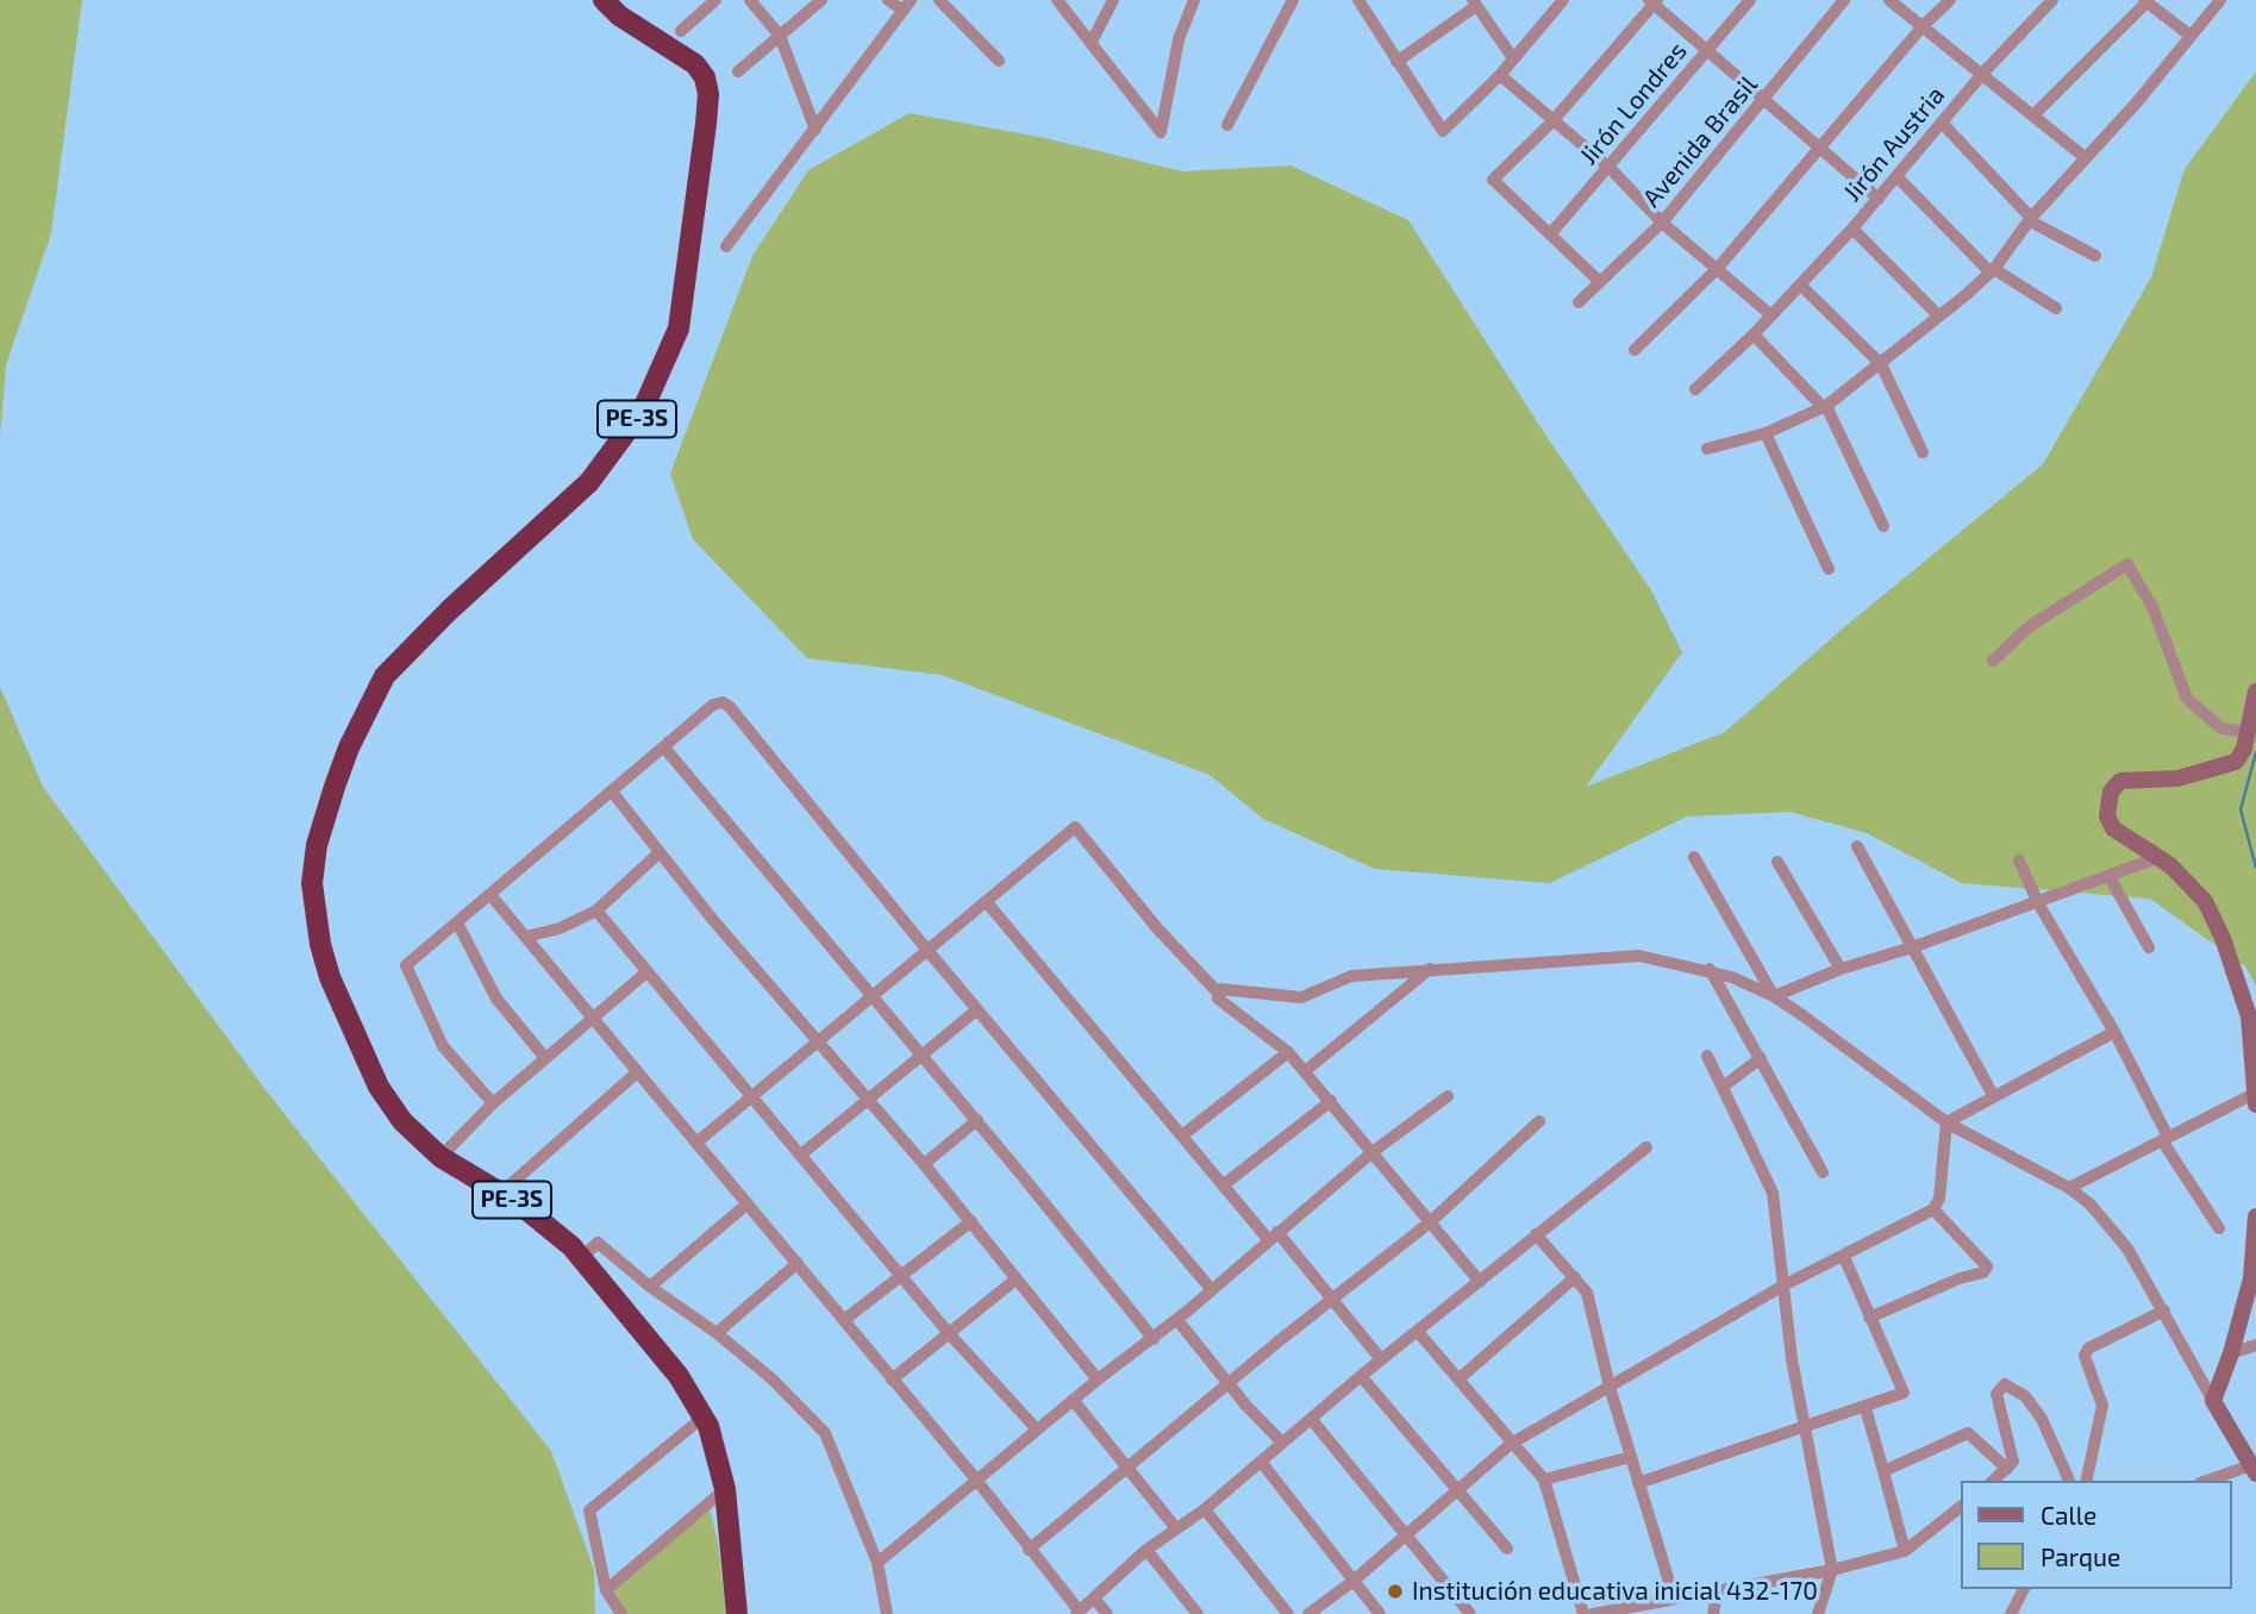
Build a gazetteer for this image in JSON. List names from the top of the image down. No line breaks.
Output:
{"streets":{"highway":["PE-3S"],"street":["Jirón Londres","Avenida Brasil","Jirón Austria"]},"places":["Institución educativa inicial 432-170"],"legend":["Calle","Parque"]}
